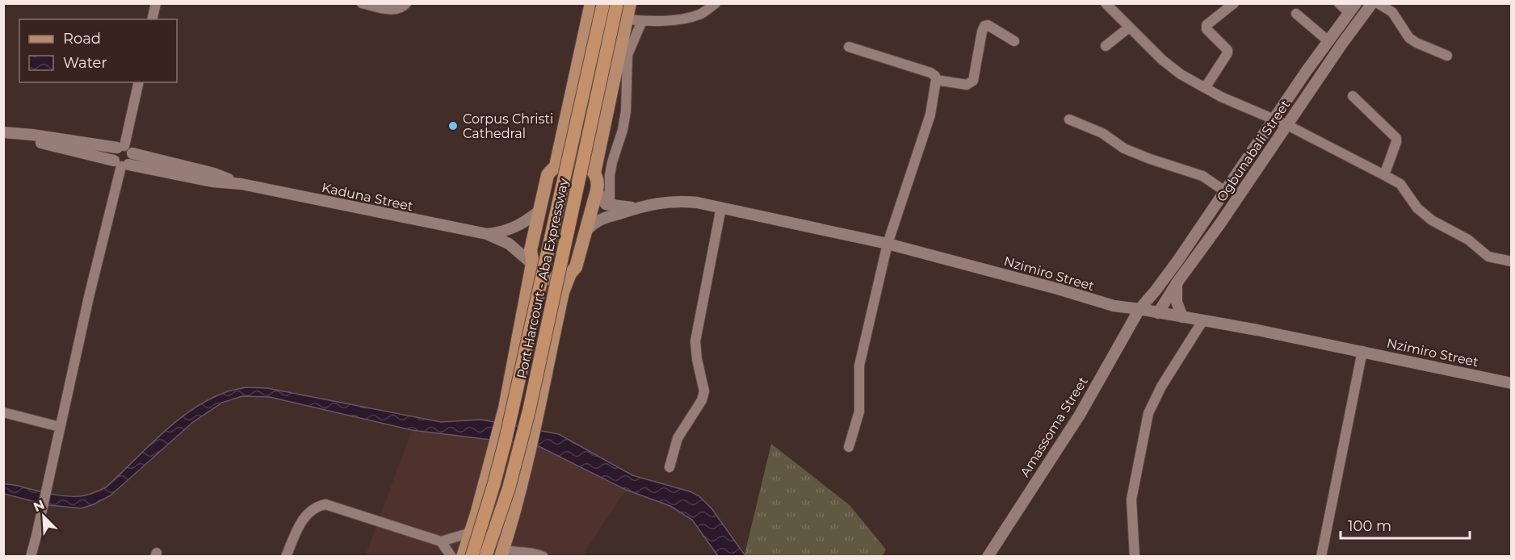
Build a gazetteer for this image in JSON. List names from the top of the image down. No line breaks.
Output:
{"streets":{"highway":["Port Harcourt - Aba Expressway"],"street":["Ogbunabali Street","Kaduna Street","Nzimiro Street","Amassoma Street"]},"crossings":[["Ogbunabali Street","Nzimiro Street"],["Ogbunabali Street","Amassoma Street"],["Nzimiro Street","Amassoma Street"]],"places":["Corpus Christi Cathedral"],"legend":["Road","Water"],"scale_bar":"100 m","north":"top left"}
